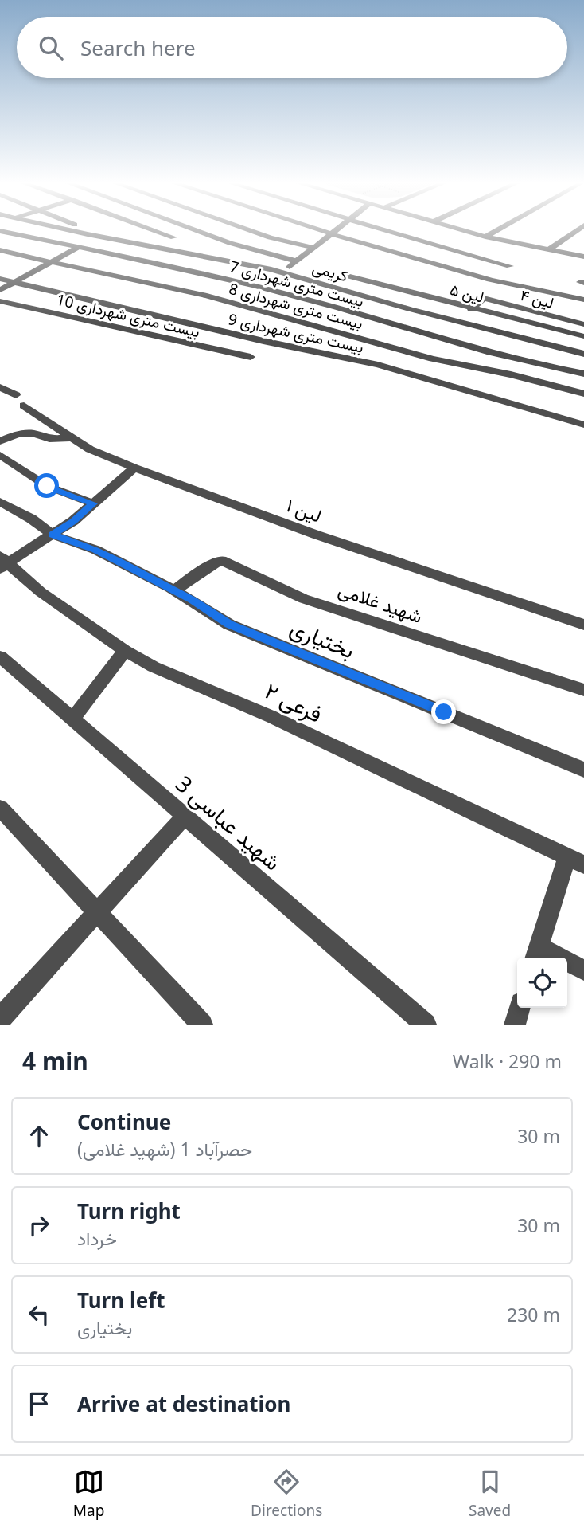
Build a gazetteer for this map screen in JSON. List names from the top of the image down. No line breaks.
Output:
{"streets":{"street":["کریمی","بیست متری شهرداری 7","لین ۵","لین ۴","بیست متری شهرداری 8","بیست متری شهرداری 10","بیست متری شهرداری 9","لین ۱","شهید غلامی","بختیاری","۲ فرعی","شهید عباسی 3"]},"crossings":[["لین ۵","لین ۴"],["شهید غلامی","بختیاری"]],"page":{"search":"Search here","heading":["4 min","Walk · 290 m"],"list":[["Continue","حصرآباد 1 (شهید غلامی)","30 m"],["Turn right","خرداد","30 m"],["Turn left","بختیاری","230 m"],"Arrive at destination"],"nav":["Map","Directions","Saved"]}}
